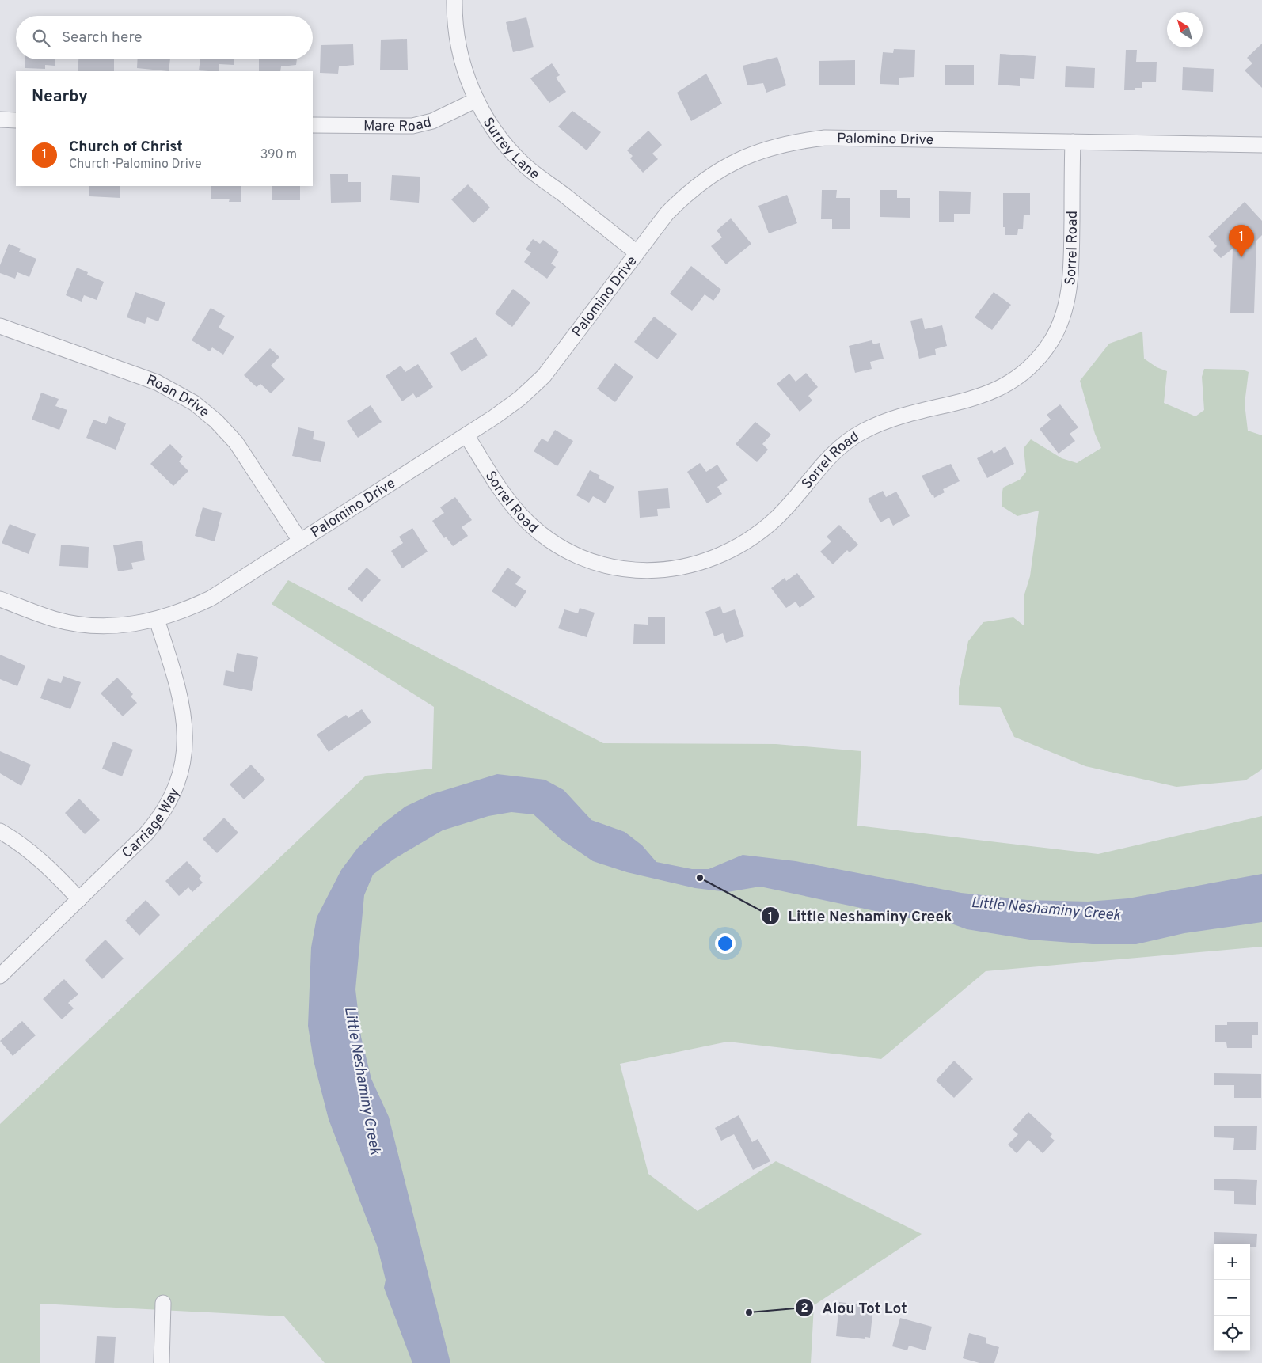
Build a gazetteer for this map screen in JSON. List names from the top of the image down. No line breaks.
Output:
{"streets":{"street":["Mare Road","Palomino Drive","Surrey Lane","Sorrel Road","Roan Drive","Carriage Way"]},"crossings":[["Mare Road","Surrey Lane"],["Palomino Drive","Surrey Lane"],["Palomino Drive","Sorrel Road"],["Palomino Drive","Roan Drive"],["Palomino Drive","Carriage Way"]],"water":["Little Neshaminy Creek"],"places":["Little Neshaminy Creek","Alou Tot Lot"],"north":"top left","page":{"search":"Search here","heading":"Nearby","list":[{"mark":"1","name":"Church of Christ","note":"Church · Palomino Drive","value":"390 m"}],"pins":"1","map_buttons":["+","−"]}}
